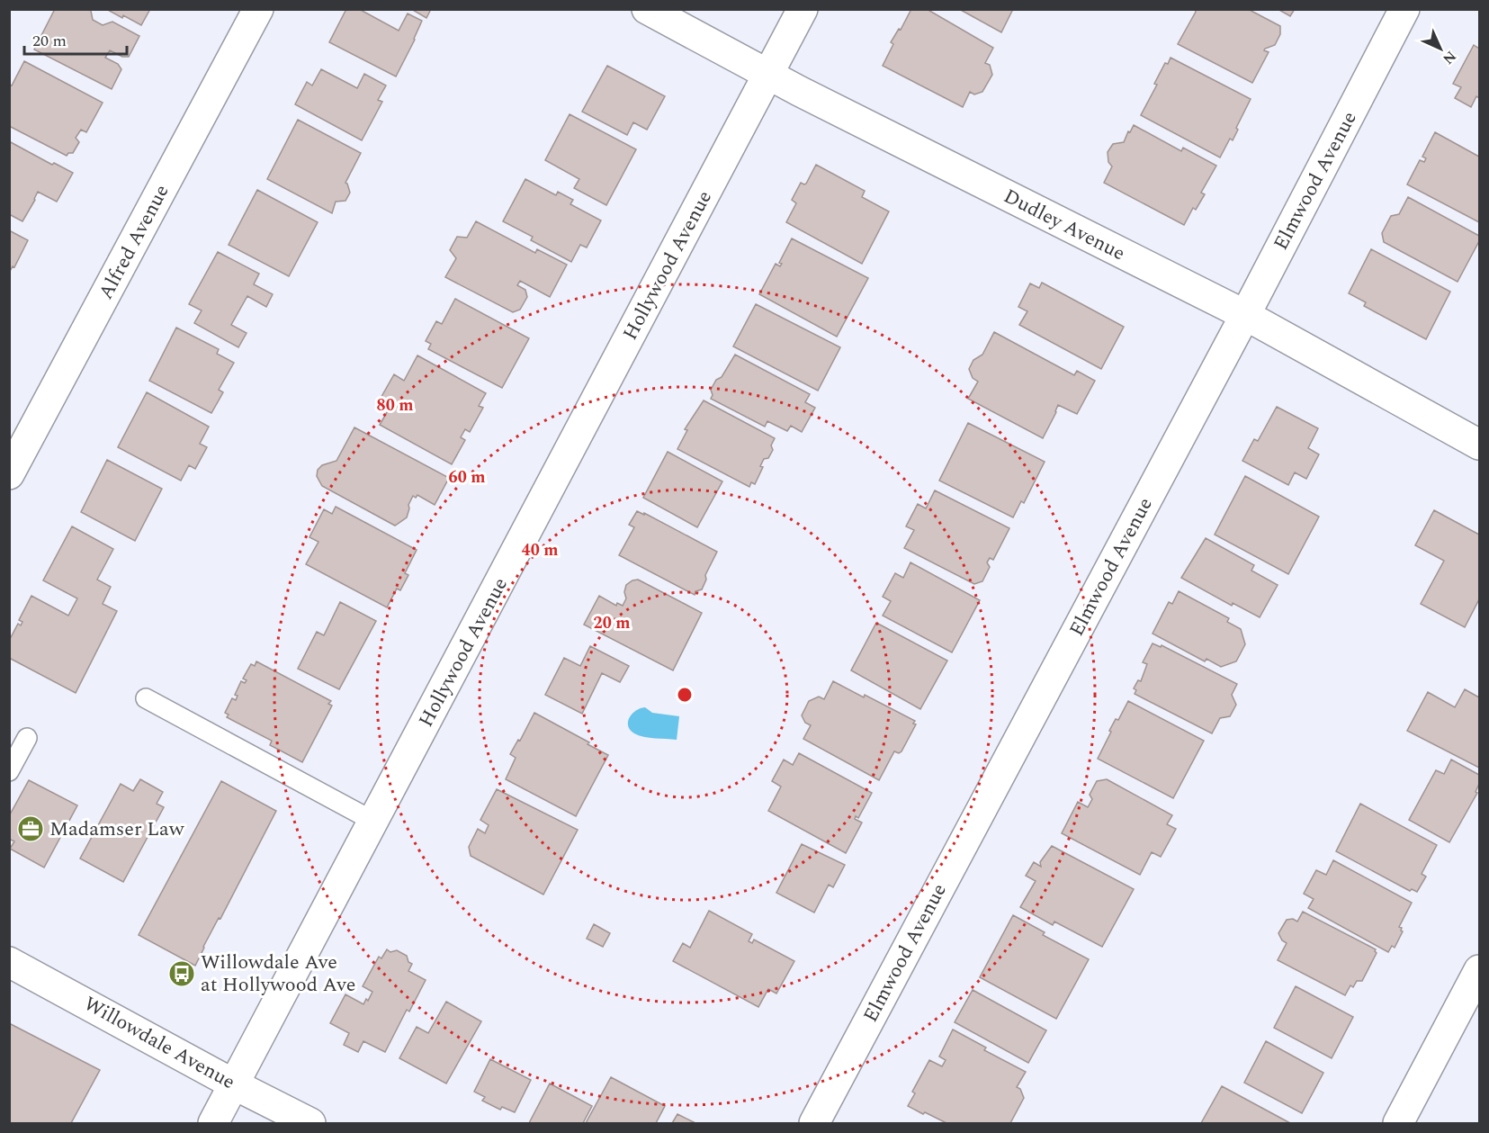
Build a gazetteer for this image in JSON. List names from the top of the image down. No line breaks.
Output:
{"streets":{"street":["Elmwood Avenue","Dudley Avenue","Alfred Avenue","Hollywood Avenue","Willowdale Avenue"]},"crossings":[["Elmwood Avenue","Dudley Avenue"],["Dudley Avenue","Hollywood Avenue"],["Hollywood Avenue","Willowdale Avenue"]],"places":{"office":["Madamser Law"],"bus stop":["Willowdale Ave at Hollywood Ave"]},"scale_bar":"20 m","north":"bottom right","rings":["80 m","60 m","40 m","20 m"]}
